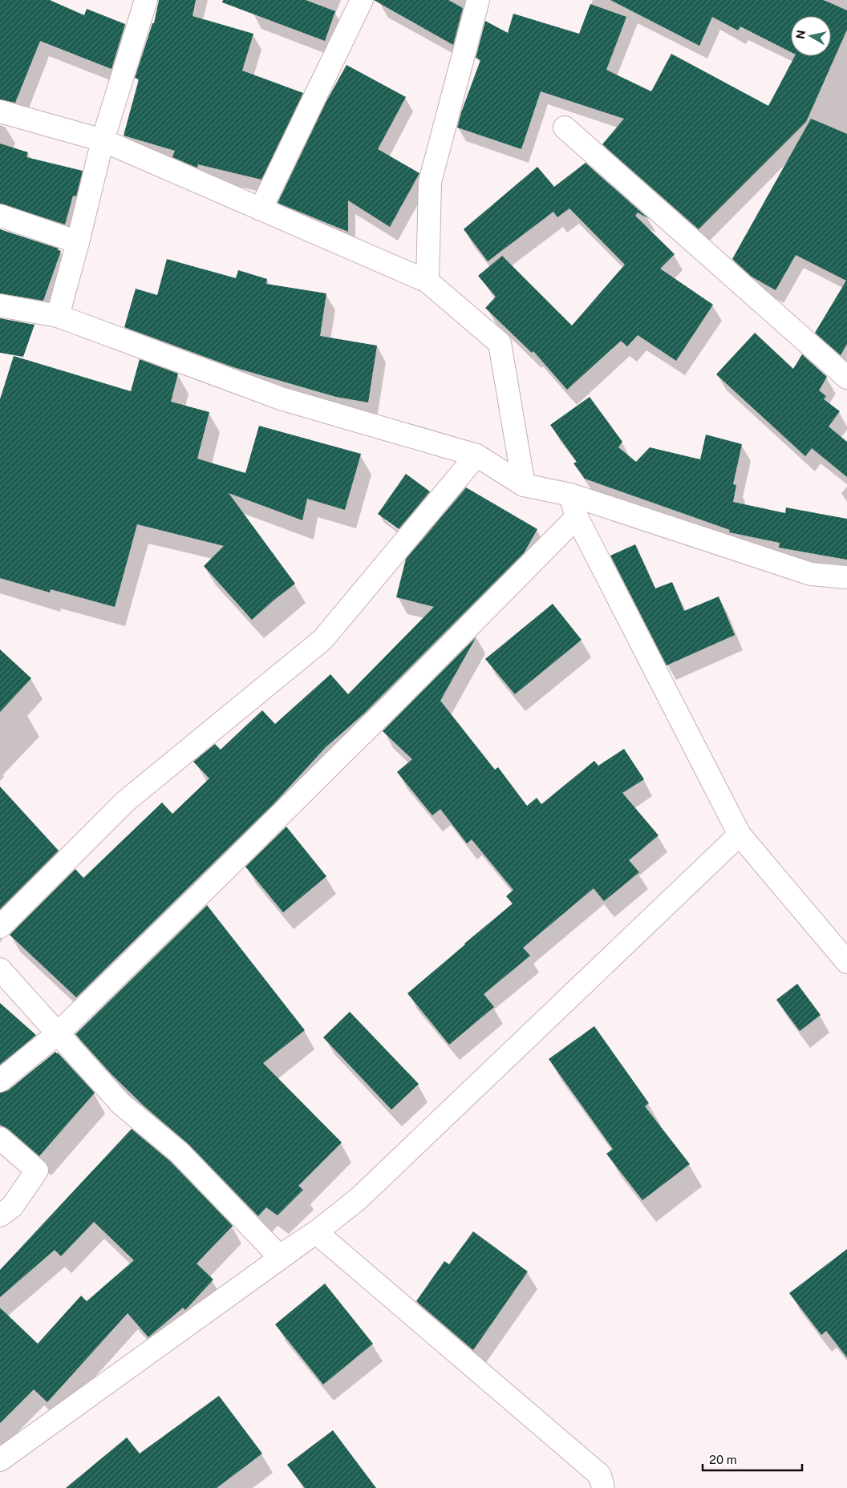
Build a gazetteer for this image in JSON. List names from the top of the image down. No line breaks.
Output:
{"scale_bar":"20 m","north":"left"}
